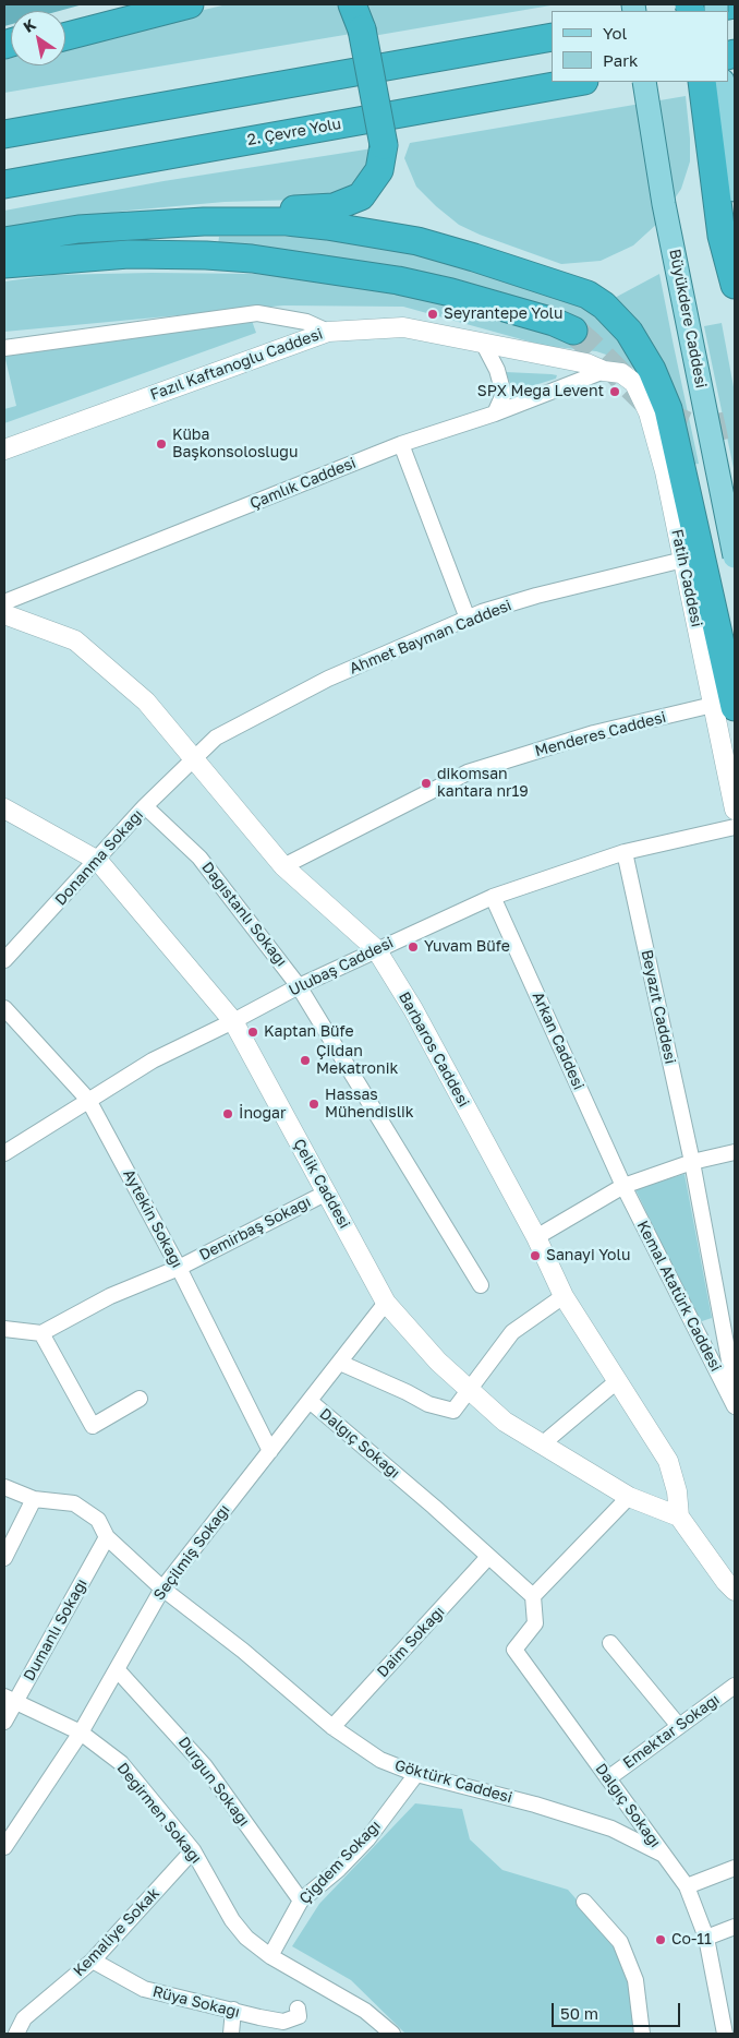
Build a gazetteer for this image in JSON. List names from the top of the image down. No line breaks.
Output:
{"streets":{"highway":["2. Çevre Yolu"],"main road":["Büyükdere Caddesi"],"street":["Fazıl Kaftanoğlu Caddesi","Çamlık Caddesi","Fatih Caddesi","Ahmet Bayman Caddesi","Menderes Caddesi","Donanma Sokağı","Dağıstanlı Sokağı","Ulubaş Caddesi","Beyazıt Caddesi","Arkan Caddesi","Barbaros Caddesi","Çelik Caddesi","Aytekin Sokağı","Demirbaş Sokağı","Kemal Atatürk Caddesi","Dalgıç Sokağı","Seçilmiş Sokağı","Dumanlı Sokağı","Daim Sokağı","Emektar Sokağı","Durgun Sokağı","Göktürk Caddesi","Değirmen Sokağı","Çiğdem Sokağı","Kemaliye Sokak","Rüya Sokağı"]},"crossings":[["Fazıl Kaftanoğlu Caddesi","Çamlık Caddesi"],["Fazıl Kaftanoğlu Caddesi","Fatih Caddesi"],["Çamlık Caddesi","Fatih Caddesi"],["Fatih Caddesi","Ahmet Bayman Caddesi"],["Fatih Caddesi","Menderes Caddesi"],["Ahmet Bayman Caddesi","Donanma Sokağı"],["Ahmet Bayman Caddesi","Barbaros Caddesi"],["Menderes Caddesi","Barbaros Caddesi"],["Donanma Sokağı","Dağıstanlı Sokağı"],["Donanma Sokağı","Barbaros Caddesi"],["Donanma Sokağı","Çelik Caddesi"],["Dağıstanlı Sokağı","Ulubaş Caddesi"],["Ulubaş Caddesi","Beyazıt Caddesi"],["Ulubaş Caddesi","Arkan Caddesi"],["Ulubaş Caddesi","Barbaros Caddesi"],["Ulubaş Caddesi","Çelik Caddesi"],["Ulubaş Caddesi","Aytekin Sokağı"],["Beyazıt Caddesi","Kemal Atatürk Caddesi"],["Arkan Caddesi","Kemal Atatürk Caddesi"],["Barbaros Caddesi","Çelik Caddesi"],["Çelik Caddesi","Demirbaş Sokağı"],["Çelik Caddesi","Seçilmiş Sokağı"],["Aytekin Sokağı","Demirbaş Sokağı"],["Aytekin Sokağı","Seçilmiş Sokağı"],["Dalgıç Sokağı","Seçilmiş Sokağı"],["Dalgıç Sokağı","Daim Sokağı"],["Dalgıç Sokağı","Emektar Sokağı"],["Dalgıç Sokağı","Göktürk Caddesi"],["Seçilmiş Sokağı","Durgun Sokağı"],["Seçilmiş Sokağı","Göktürk Caddesi"],["Seçilmiş Sokağı","Değirmen Sokağı"],["Dumanlı Sokağı","Göktürk Caddesi"],["Dumanlı Sokağı","Değirmen Sokağı"],["Daim Sokağı","Göktürk Caddesi"],["Durgun Sokağı","Çiğdem Sokağı"],["Göktürk Caddesi","Çiğdem Sokağı"],["Değirmen Sokağı","Çiğdem Sokağı"],["Değirmen Sokağı","Kemaliye Sokak"],["Kemaliye Sokak","Rüya Sokağı"]],"places":["Seyrantepe Yolu","SPX Mega Levent","Küba Başkonsolosluğu","dikomsan kantara nr19","Yuvam Büfe","Kaptan Büfe","Çildan Mekatronik","Hassas Mühendislik","İnogar","Sanayi Yolu","Co-11"],"legend":["Yol","Park"],"scale_bar":"50 m","north":"top left"}
